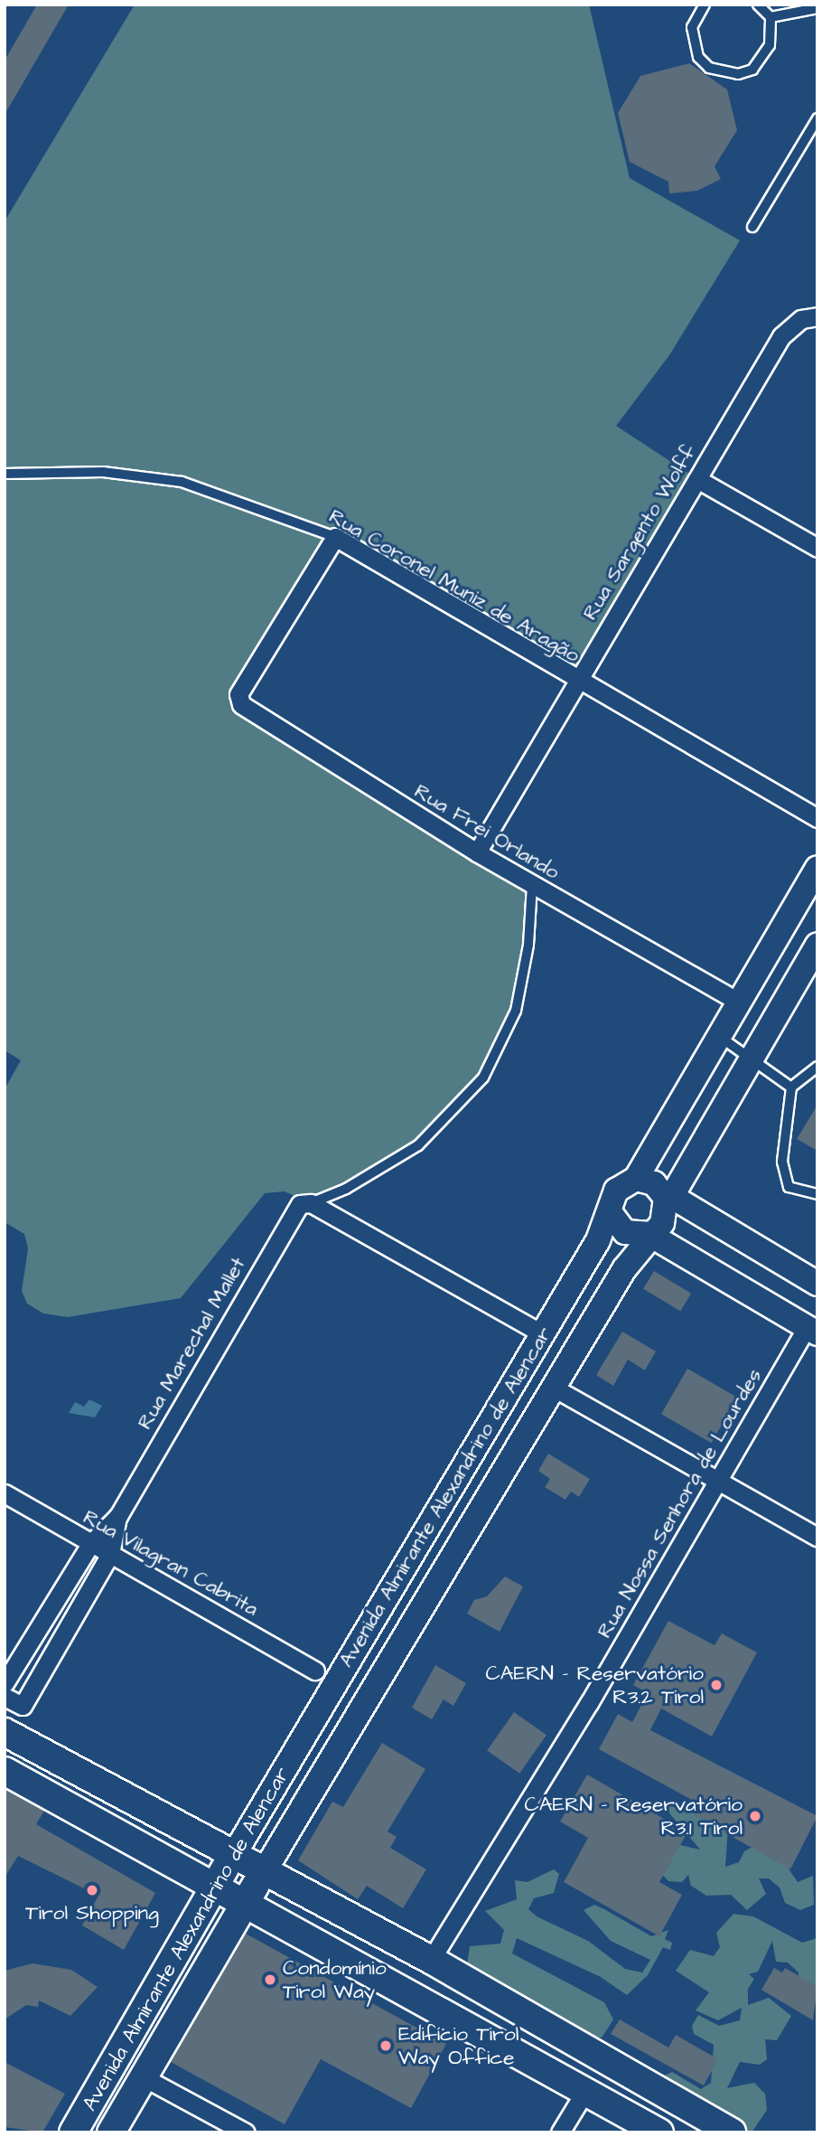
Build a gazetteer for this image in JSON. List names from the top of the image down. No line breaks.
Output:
{"streets":{"main road":["Avenida Almirante Alexandrino de Alencar"],"street":["Rua Sargento Wolff","Rua Coronel Muniz de Aragão","Rua Frei Orlando","Rua Marechal Mallet","Rua Nossa Senhora de Lourdes","Rua Vilagran Cabrita"]},"crossings":[["Rua Sargento Wolff","Rua Coronel Muniz de Aragão"],["Rua Sargento Wolff","Rua Frei Orlando"],["Rua Coronel Muniz de Aragão","Rua Frei Orlando"],["Rua Marechal Mallet","Rua Vilagran Cabrita"]],"places":["CAERN - Reservatório R3.2 Tirol","CAERN - Reservatório R3.1 Tirol","Tirol Shopping","Condomínio Tirol Way","Edifício Tirol Way Office"]}
